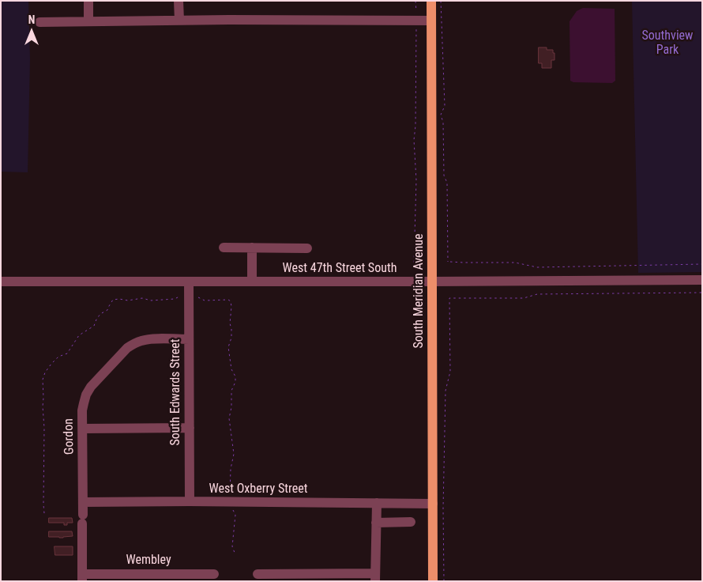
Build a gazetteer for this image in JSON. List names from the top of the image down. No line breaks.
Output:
{"streets":{"main road":["South Meridian Avenue"],"street":["West 47th Street South","South Edwards Street","Gordon","West Oxberry Street","Wembley"]},"crossings":[["West 47th Street South","South Meridian Avenue"],["West 47th Street South","South Edwards Street"],["South Meridian Avenue","West Oxberry Street"],["South Edwards Street","Gordon"],["South Edwards Street","West Oxberry Street"],["Gordon","West Oxberry Street"],["Gordon","Wembley"]],"parks":["Southview Park"],"north":"top"}
